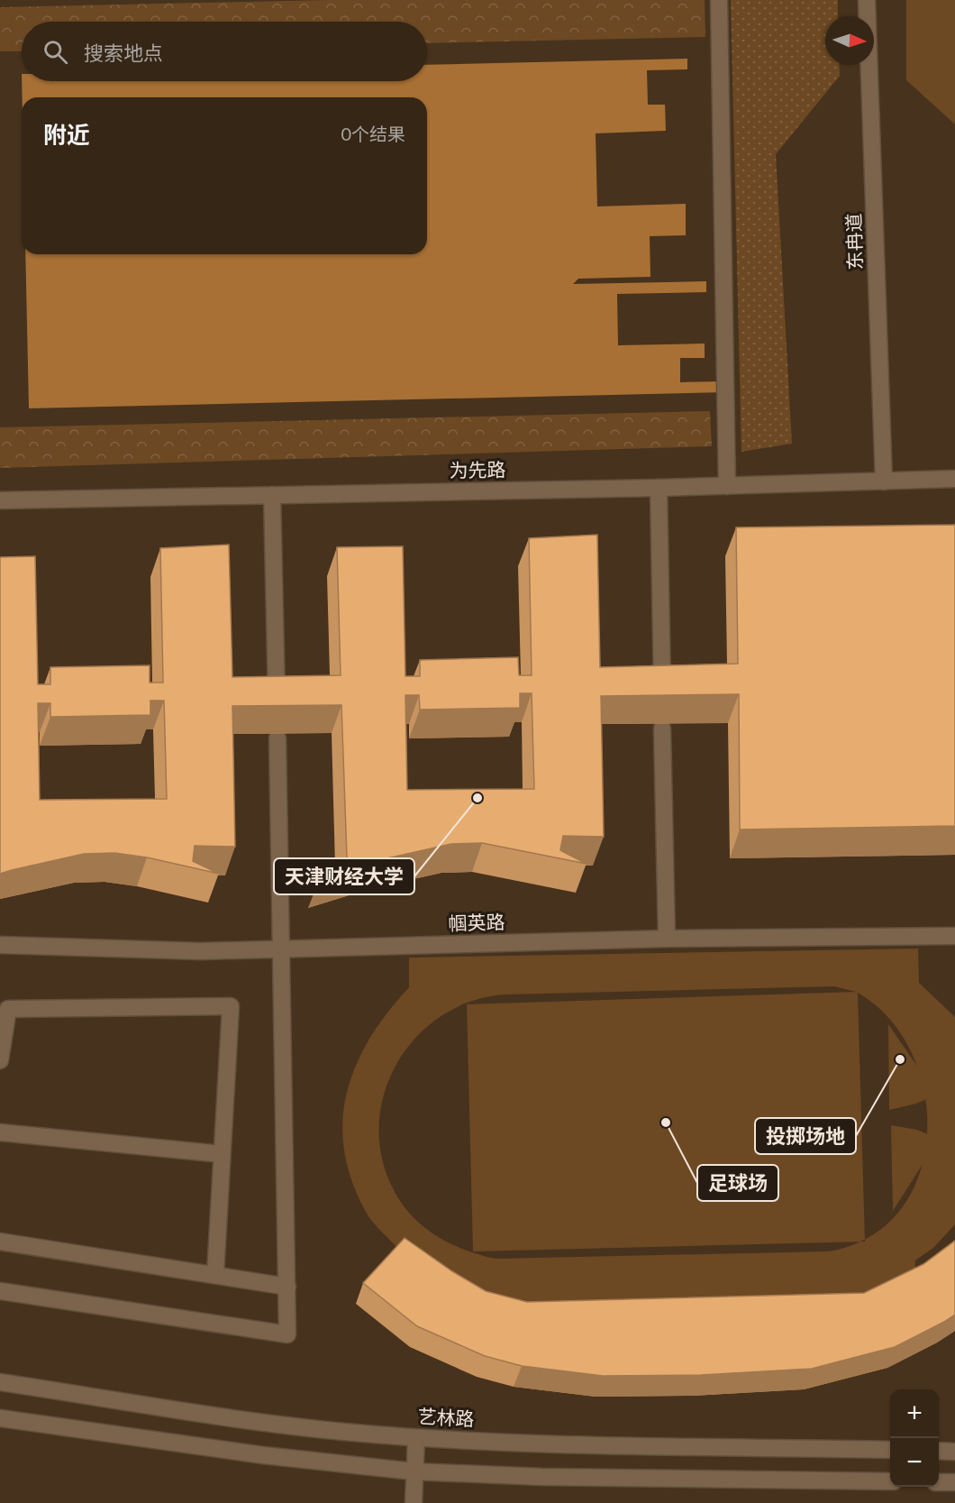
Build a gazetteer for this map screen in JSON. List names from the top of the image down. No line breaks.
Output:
{"streets":{"street":["东冉道","为先路","帼英路","艺林路"]},"crossings":[["东冉道","为先路"]],"places":["天津财经大学","投掷场地","足球场"],"north":"right","page":{"search":"搜索地点","heading":["附近","0个结果"],"map_buttons":["+","−"]}}
